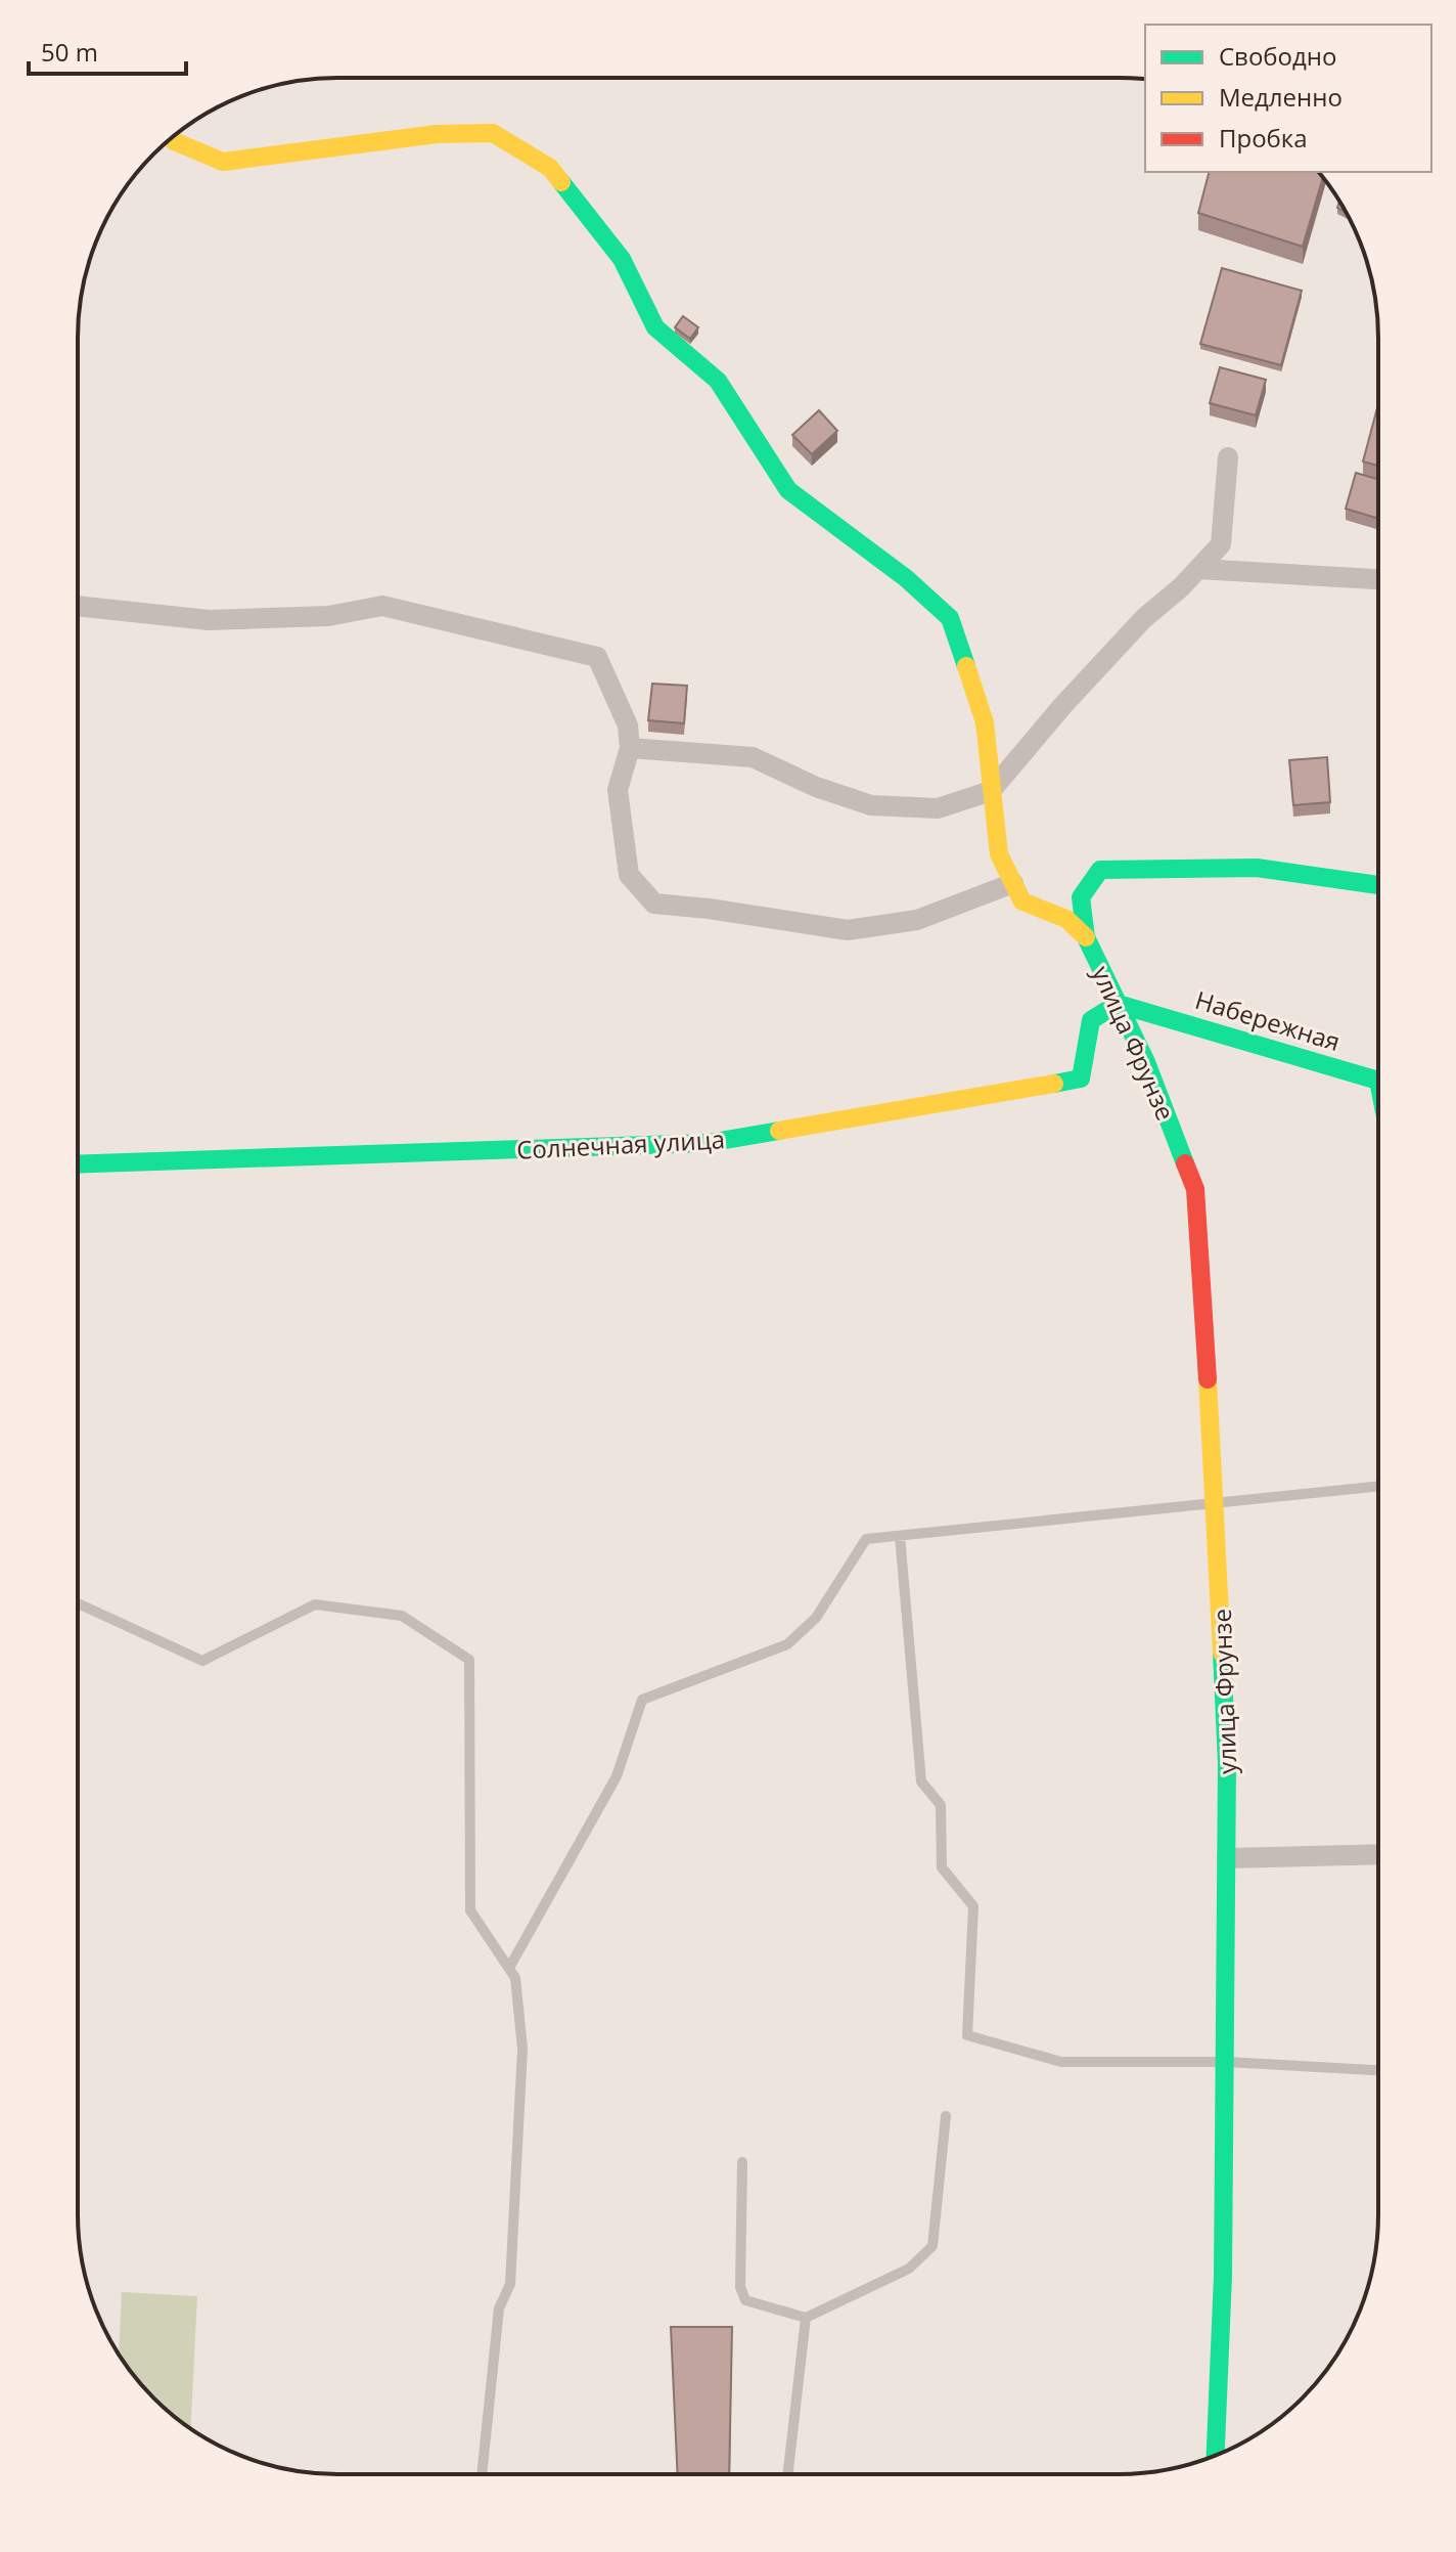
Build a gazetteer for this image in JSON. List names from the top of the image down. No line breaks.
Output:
{"streets":{"street":["Набережная","улица Фрунзе","Солнечная улица"]},"crossings":[["Набережная","улица Фрунзе"],["Набережная","Солнечная улица"],["улица Фрунзе","Солнечная улица"]],"legend":["Свободно","Медленно","Пробка"],"scale_bar":"50 m"}
